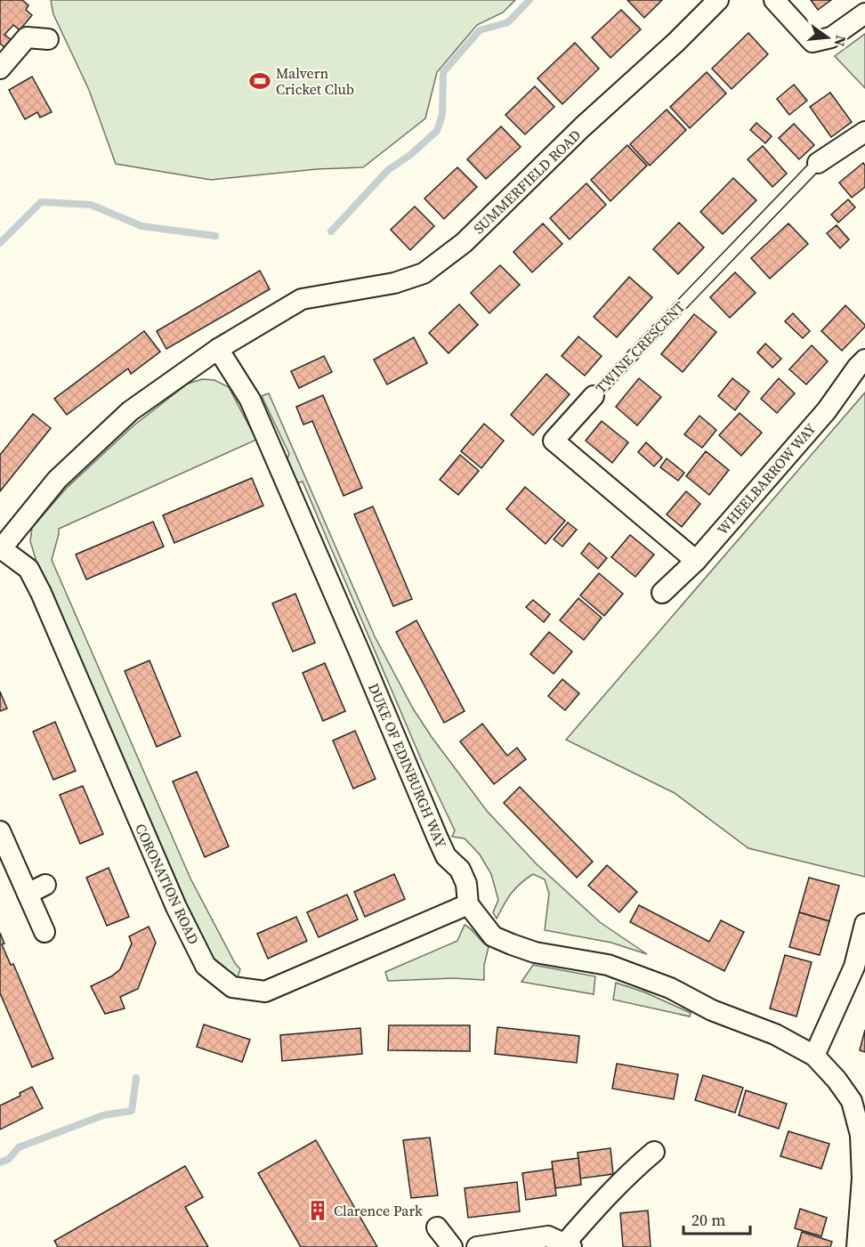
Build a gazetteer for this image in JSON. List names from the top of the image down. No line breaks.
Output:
{"streets":{"street":["SUMMERFIELD ROAD","TWINE CRESCENT","WHEELBARROW WAY","DUKE OF EDINBURGH WAY","CORONATION ROAD"]},"crossings":[["SUMMERFIELD ROAD","DUKE OF EDINBURGH WAY"],["TWINE CRESCENT","WHEELBARROW WAY"],["DUKE OF EDINBURGH WAY","CORONATION ROAD"]],"places":{"sports":["Malvern Cricket Club"],"building":["Clarence Park"]},"scale_bar":"20 m","north":"right"}
